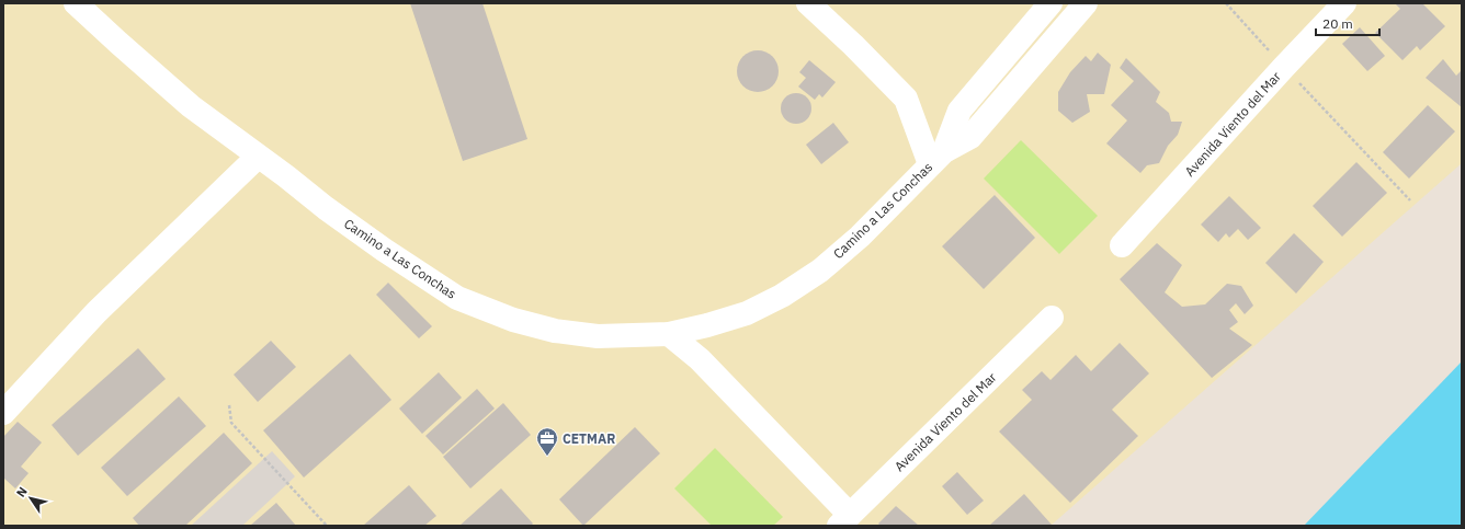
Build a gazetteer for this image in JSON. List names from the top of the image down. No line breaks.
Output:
{"streets":{"street":["Avenida Viento del Mar","Camino a Las Conchas"]},"places":{"office":["CETMAR"]},"scale_bar":"20 m","north":"top left"}
